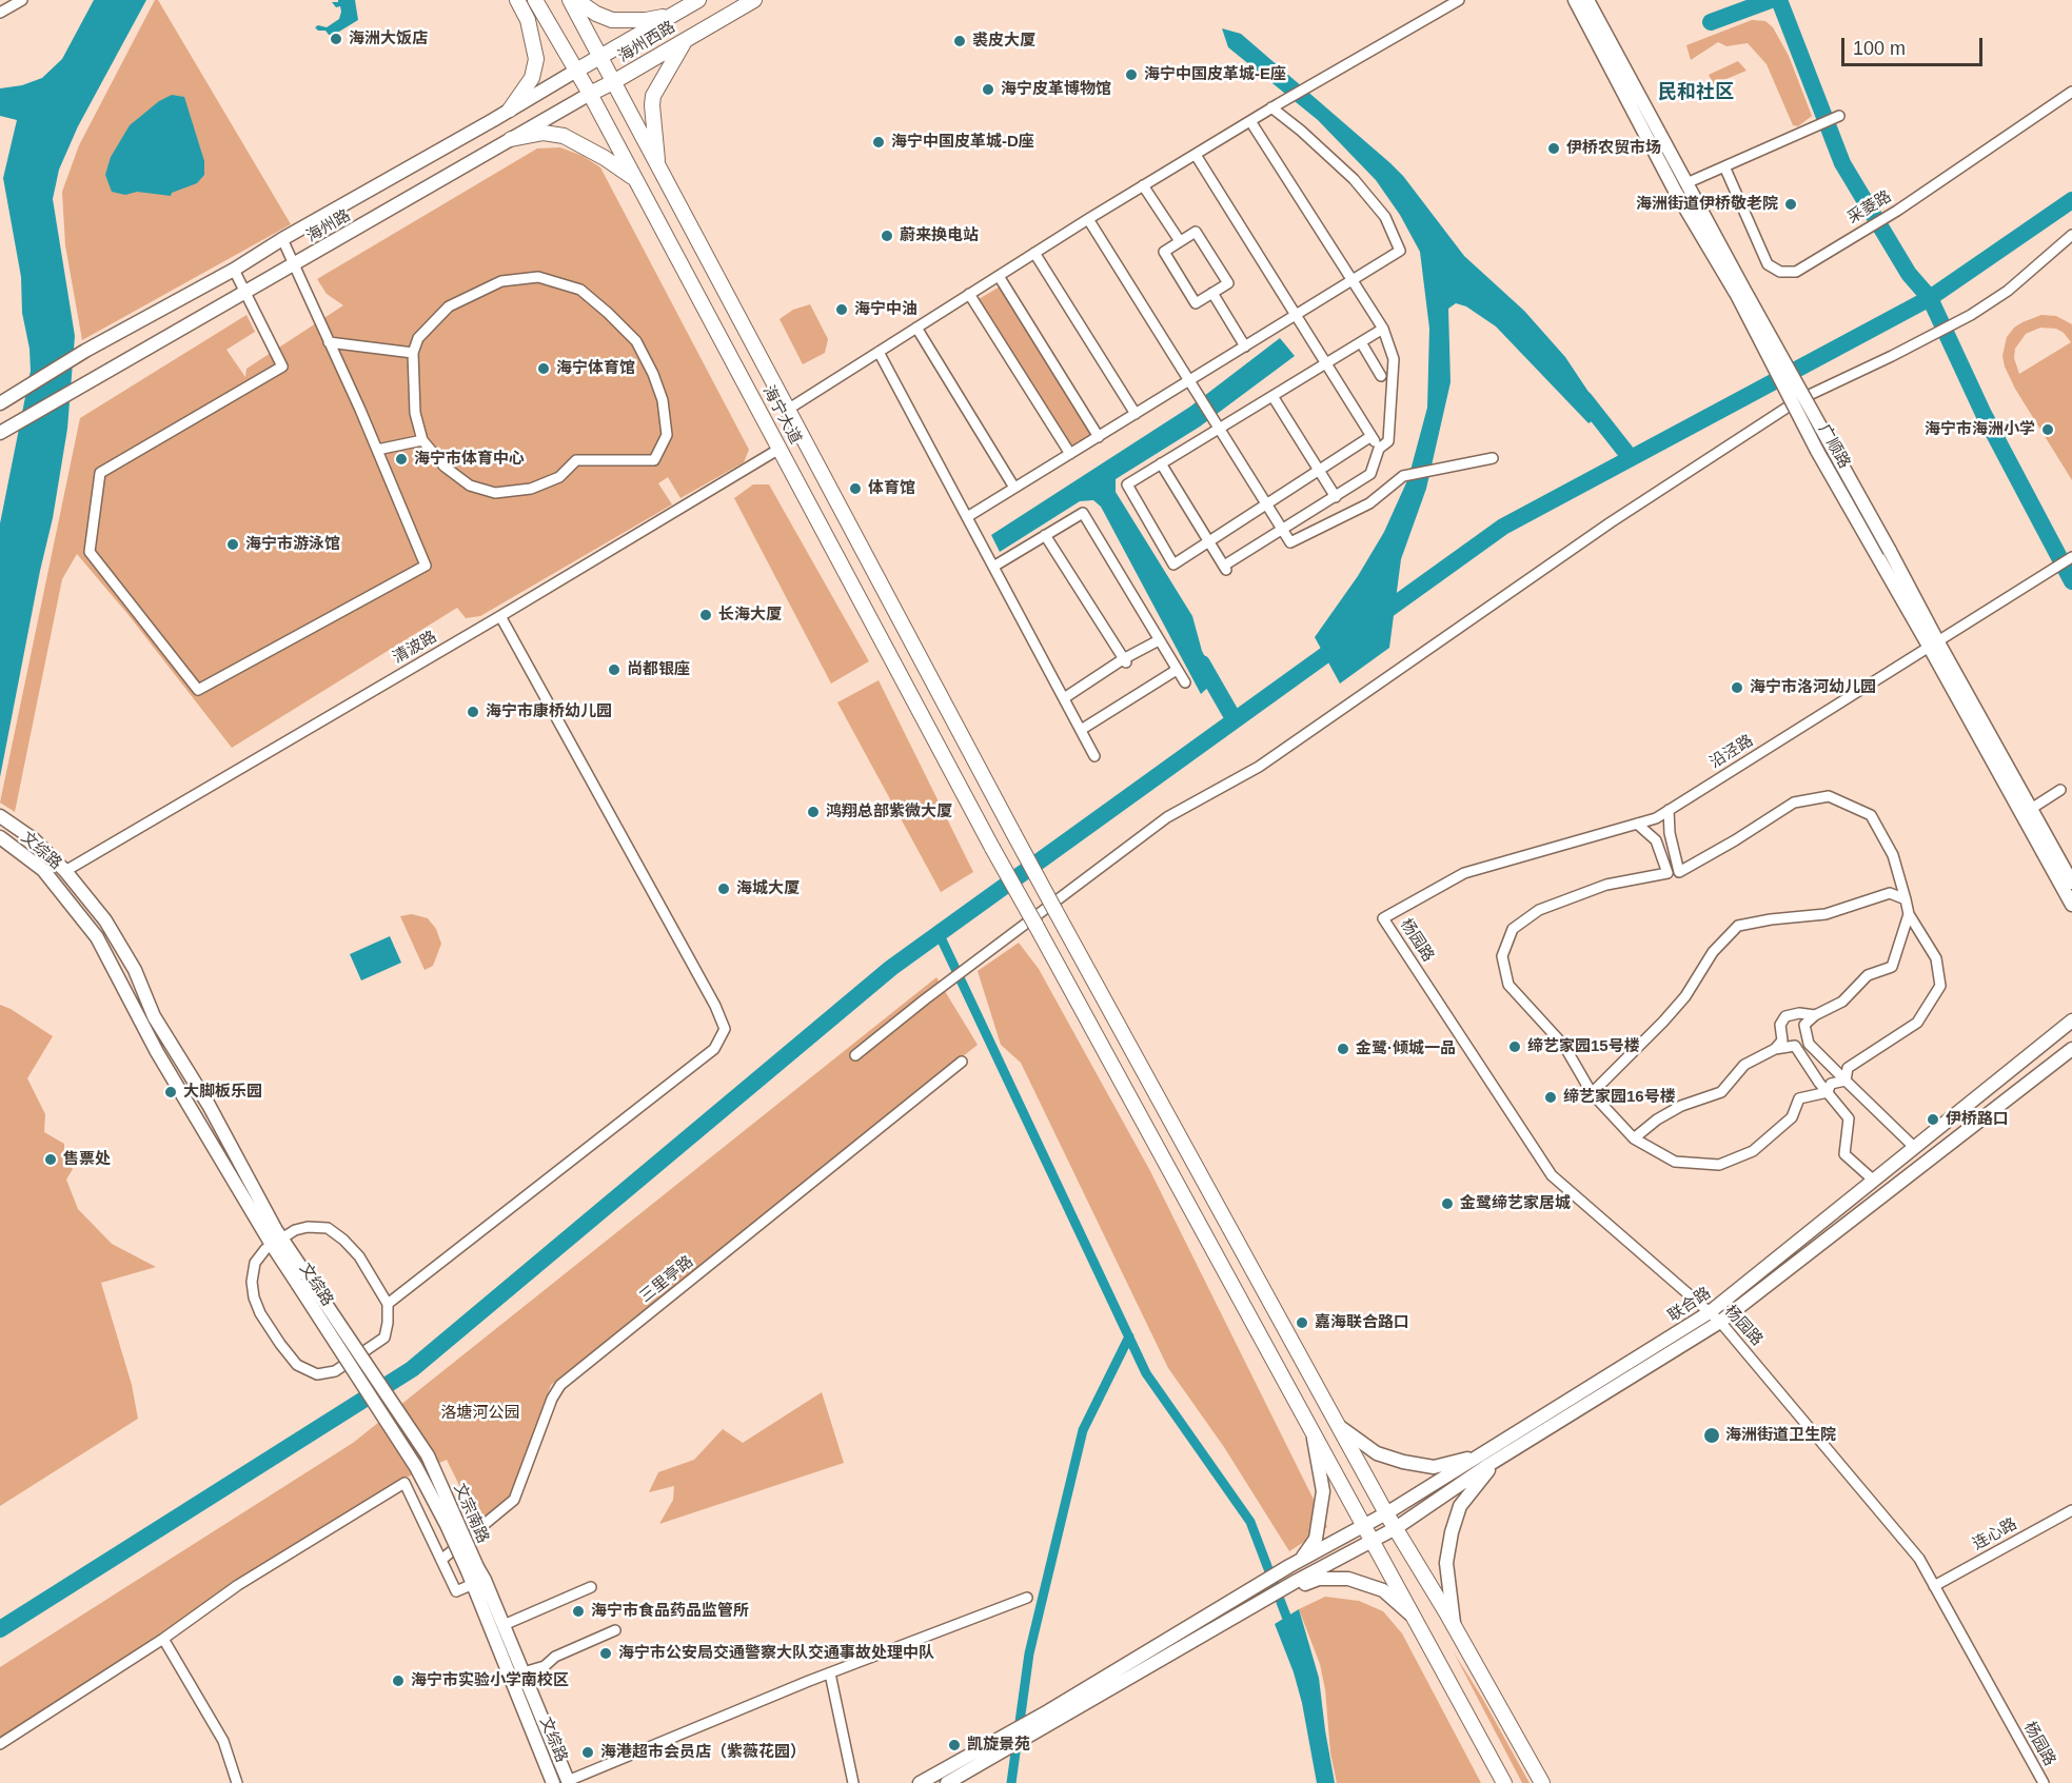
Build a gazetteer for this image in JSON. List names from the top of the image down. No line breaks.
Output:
{"streets":{"highway":["海州西路","海宁大道"],"main road":["海州路","广顺路","文综路","联合路","文宗南路"],"street":["采菱路","清波路","沿泾路","杨园路","三里亭路","连心路"]},"crossings":[["海州西路","海州路"],["海州西路","海宁大道"],["海州路","海宁大道"],["海宁大道","清波路"],["海宁大道","联合路"],["广顺路","沿泾路"],["沿泾路","杨园路"],["文综路","文宗南路"],["杨园路","联合路"],["杨园路","连心路"]],"districts":["民和社区"],"parks":["洛塘河公园"],"places":["海洲大饭店","裘皮大厦","海宁中国皮革城-E座","海宁皮革博物馆","海宁中国皮革城-D座","伊桥农贸市场","海洲街道伊桥敬老院","蔚来换电站","海宁中油","海宁体育馆","海宁市海洲小学","海宁市体育中心","体育馆","海宁市游泳馆","长海大厦","尚都银座","海宁市洛河幼儿园","海宁市康桥幼儿园","鸿翔总部紫微大厦","海城大厦","缔艺家园15号楼","金鹭·倾城一品","大脚板乐园","缔艺家园16号楼","伊桥路口","售票处","金鹭缔艺家居城","嘉海联合路口","海洲街道卫生院","海宁市食品药品监管所","海宁市公安局交通警察大队交通事故处理中队","海宁市实验小学南校区","凯旋景苑","海港超市会员店（紫薇花园）"],"scale_bar":"100 m"}
